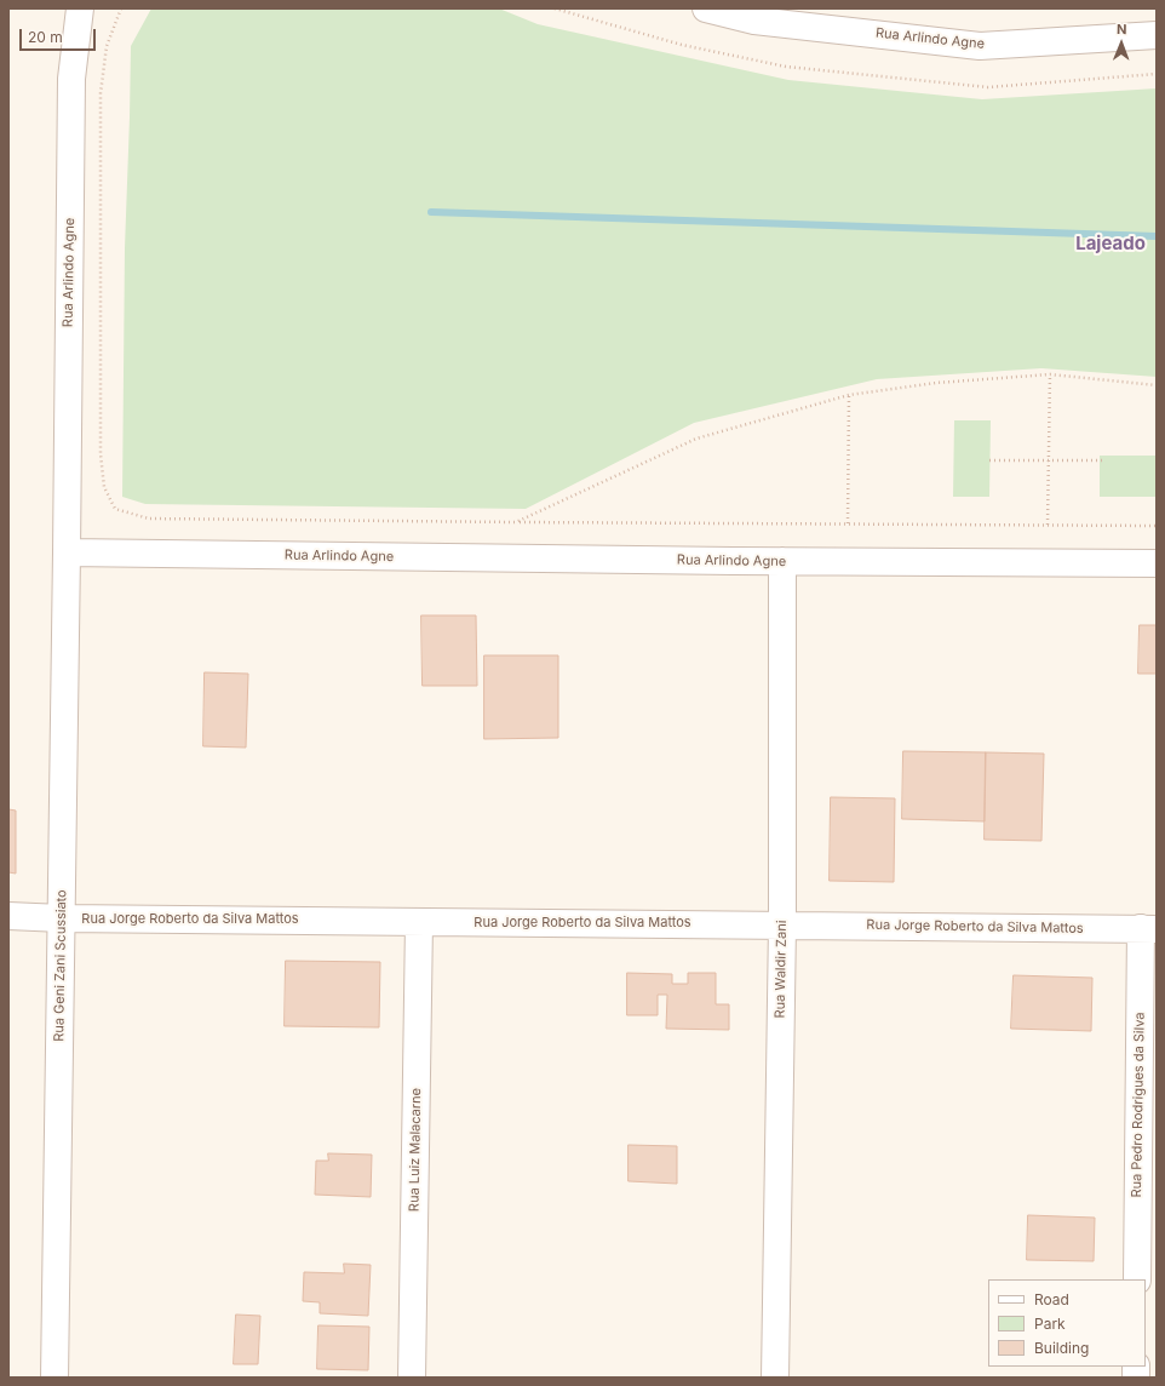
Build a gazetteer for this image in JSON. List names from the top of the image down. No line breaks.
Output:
{"streets":{"street":["Rua Arlindo Agne","Rua Jorge Roberto da Silva Mattos","Rua Geni Zani Scussiato","Rua Waldir Zani","Rua Pedro Rodrigues da Silva","Rua Luiz Malacarne"]},"crossings":[["Rua Arlindo Agne","Rua Geni Zani Scussiato"],["Rua Arlindo Agne","Rua Waldir Zani"],["Rua Jorge Roberto da Silva Mattos","Rua Geni Zani Scussiato"],["Rua Jorge Roberto da Silva Mattos","Rua Waldir Zani"],["Rua Jorge Roberto da Silva Mattos","Rua Pedro Rodrigues da Silva"],["Rua Jorge Roberto da Silva Mattos","Rua Luiz Malacarne"]],"districts":["Lajeado"],"legend":["Road","Park","Building"],"scale_bar":"20 m","north":"top"}
